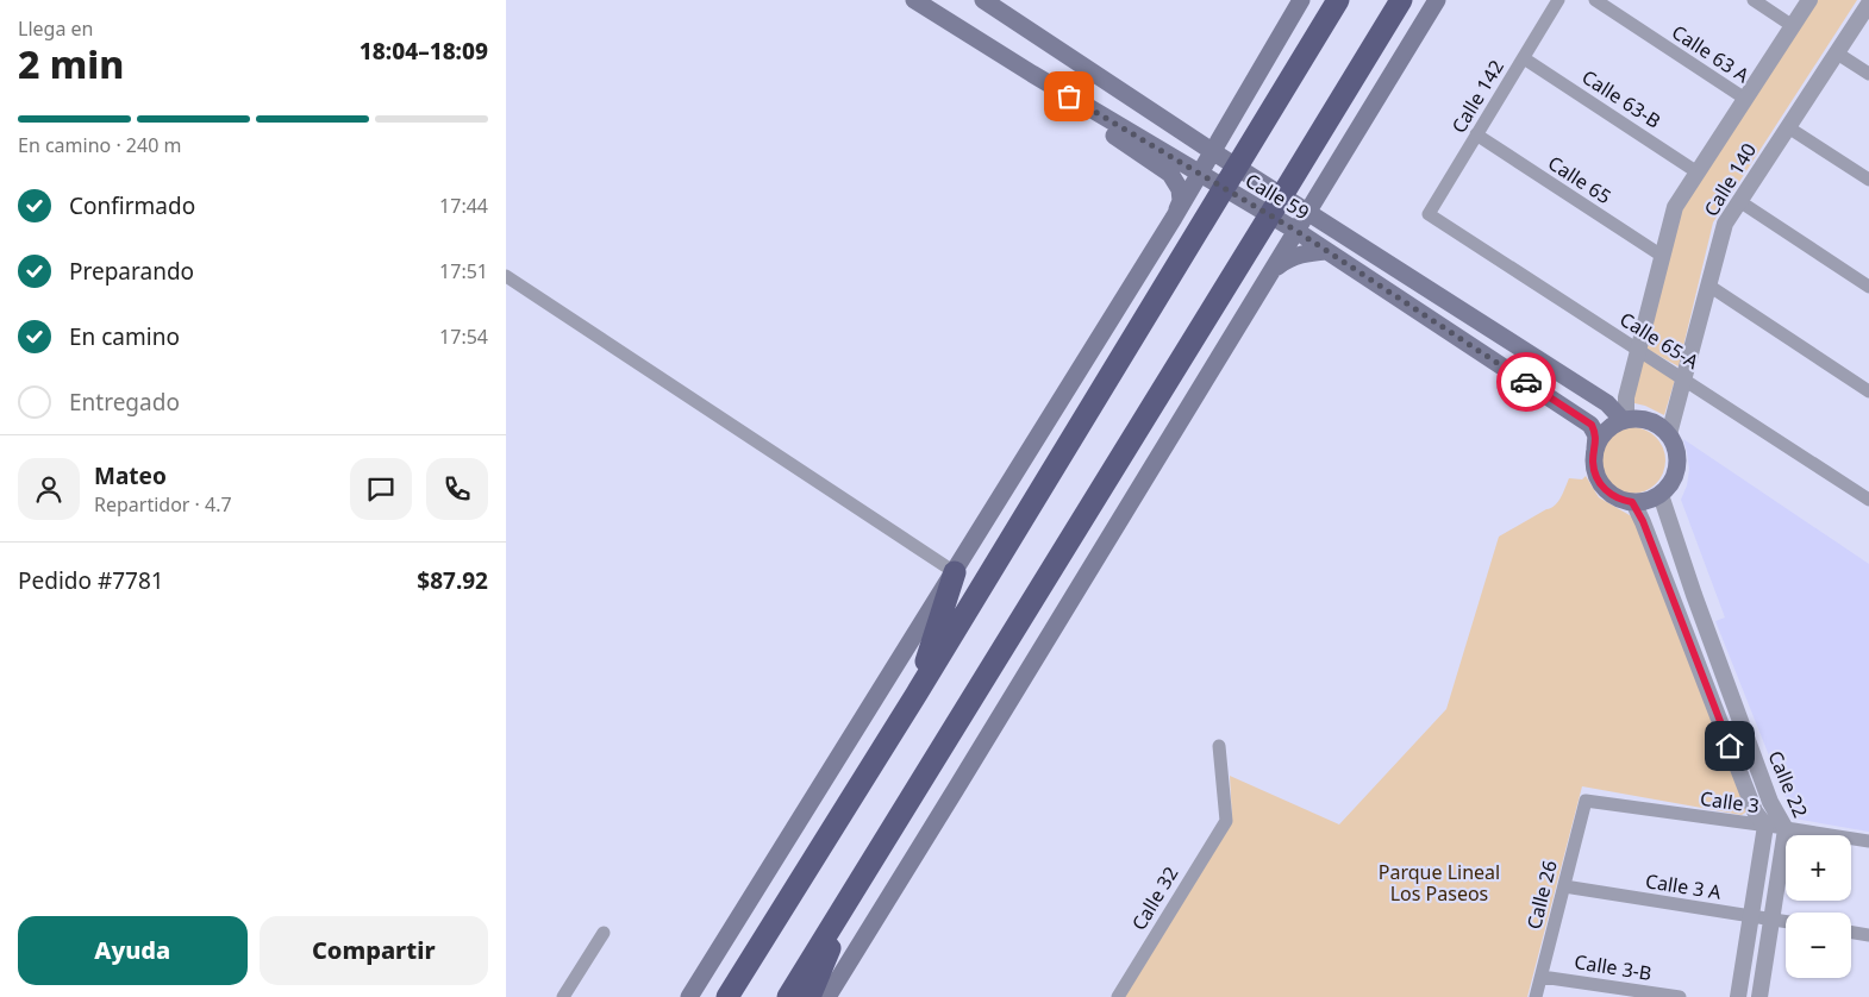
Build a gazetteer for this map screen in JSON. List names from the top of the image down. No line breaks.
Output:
{"streets":{"main road":["Calle 59"],"street":["Calle 63 A","Calle 142","Calle 63-B","Calle 65","Calle 140","Calle 65-A","Calle 22","Calle 3","Calle 3 A","Calle 26","Calle 32","Calle 3-B"]},"crossings":[["Calle 63 A","Calle 140"],["Calle 142","Calle 63-B"],["Calle 142","Calle 65"],["Calle 142","Calle 65-A"],["Calle 63-B","Calle 140"],["Calle 65","Calle 140"],["Calle 140","Calle 59"],["Calle 140","Calle 65-A"],["Calle 140","Calle 22"],["Calle 59","Calle 22"],["Calle 22","Calle 3"],["Calle 22","Calle 3 A"],["Calle 3","Calle 26"],["Calle 3 A","Calle 26"],["Calle 26","Calle 3-B"]],"parks":["Parque Lineal Los Paseos"],"page":{"heading":["2 min","Llega en","18:04–18:09"],"panel":["Mateo","Repartidor · 4.7","Pedido #7781","$87.92"],"bar":"En camino · 240 m","list":[["Confirmado","17:44"],["Preparando","17:51"],["En camino","17:54"],"Entregado"],"map_buttons":["+","−"],"buttons":["Ayuda","Compartir"]}}
